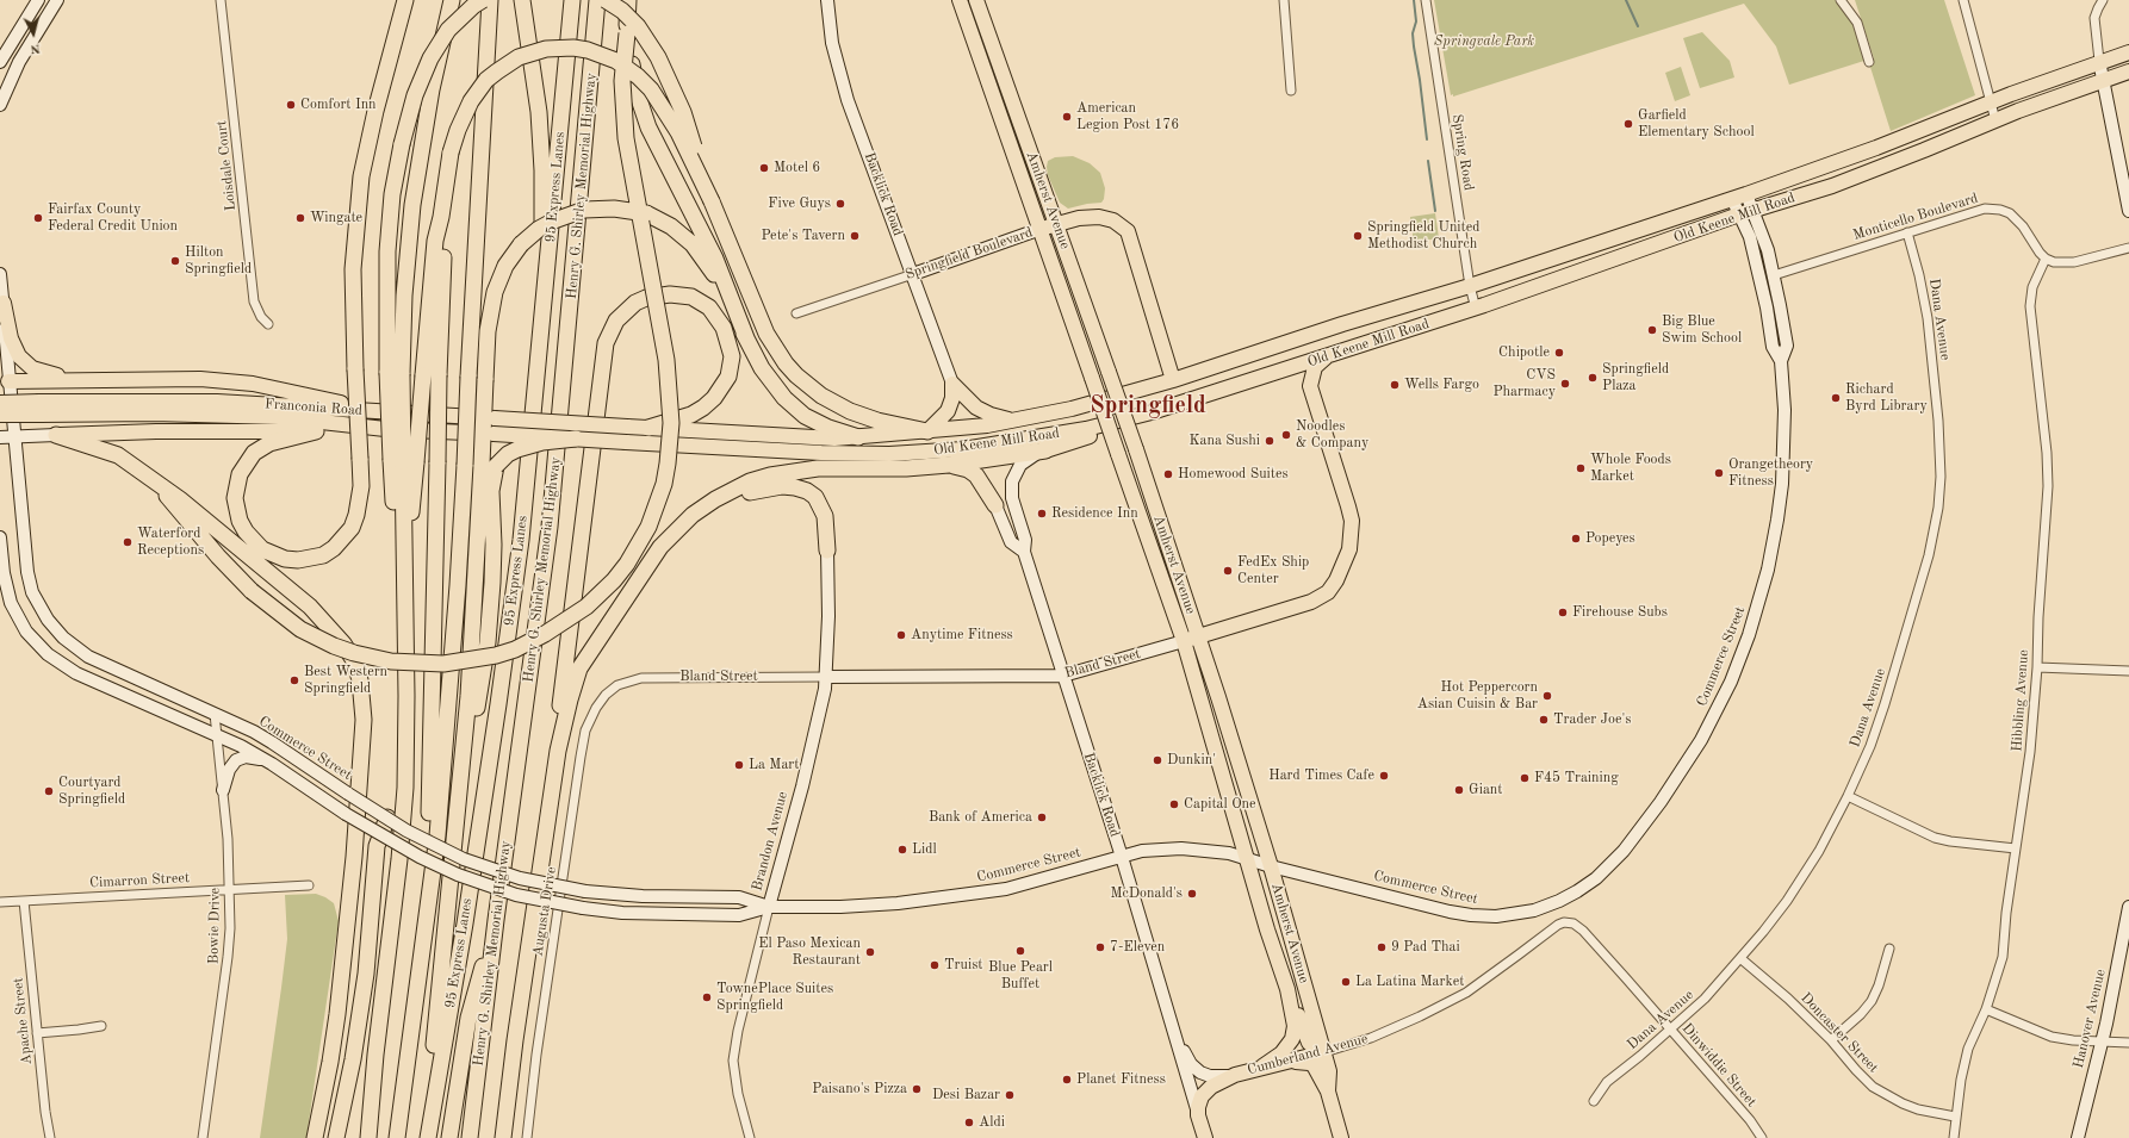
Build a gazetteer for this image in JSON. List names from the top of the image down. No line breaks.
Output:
{"streets":{"highway":["Henry G. Shirley Memorial Highway","95 Express Lanes"],"main road":["Backlick Road","Amherst Avenue","Old Keene Mill Road","Springfield Boulevard","Franconia Road","Commerce Street","Bland Street","Brandon Avenue","Hanover Avenue","Cumberland Avenue"],"street":["Spring Road","Loisdale Court","Monticello Boulevard","Dana Avenue","Hibbling Avenue","Cimarron Street","Augusta Drive","Bowie Drive","Apache Street","Doncaster Street","Dinwiddie Street"]},"crossings":[["Spring Road","Old Keene Mill Road"],["Backlick Road","Springfield Boulevard"],["Backlick Road","Commerce Street"],["Backlick Road","Bland Street"],["Backlick Road","Cumberland Avenue"],["Amherst Avenue","Springfield Boulevard"],["Amherst Avenue","Commerce Street"],["Amherst Avenue","Bland Street"],["Amherst Avenue","Cumberland Avenue"],["Monticello Boulevard","Dana Avenue"],["Monticello Boulevard","Commerce Street"],["Monticello Boulevard","Hibbling Avenue"],["Old Keene Mill Road","Springfield Boulevard"],["Old Keene Mill Road","Franconia Road"],["Old Keene Mill Road","Commerce Street"],["Dana Avenue","Doncaster Street"],["Dana Avenue","Dinwiddie Street"],["Commerce Street","Brandon Avenue"],["Commerce Street","Bowie Drive"],["Bland Street","Brandon Avenue"],["Bland Street","Augusta Drive"],["Hibbling Avenue","Doncaster Street"],["Cimarron Street","Bowie Drive"],["Cimarron Street","Apache Street"],["Cumberland Avenue","Dinwiddie Street"]],"districts":["Springfield"],"parks":["Springvale Park"],"places":["Comfort Inn","American Legion Post 176","Garfield Elementary School","Motel 6","Five Guys","Fairfax County Federal Credit Union","Wingate","Pete's Tavern","Springfield United Methodist Church","Hilton Springfield","Big Blue Swim School","Chipotle","Springfield Plaza","CVS Pharmacy","Wells Fargo","Richard Byrd Library","Noodles & Company","Kana Sushi","Whole Foods Market","Orangetheory Fitness","Homewood Suites","Residence Inn","Popeyes","Waterford Receptions","FedEx Ship Center","Firehouse Subs","Anytime Fitness","Best Western Springfield","Hot Peppercorn Asian Cuisin & Bar","Trader Joe's","Dunkin'","La Mart","Hard Times Cafe","F45 Training","Giant","Courtyard Springfield","Capital One","Bank of America","Lidl","McDonald's","7-Eleven","9 Pad Thai","Blue Pearl Buffet","El Paso Mexican Restaurant","Truist","La Latina Market","TownePlace Suites Springfield","Planet Fitness","Paisano's Pizza","Desi Bazar","Aldi"],"north":"bottom"}
